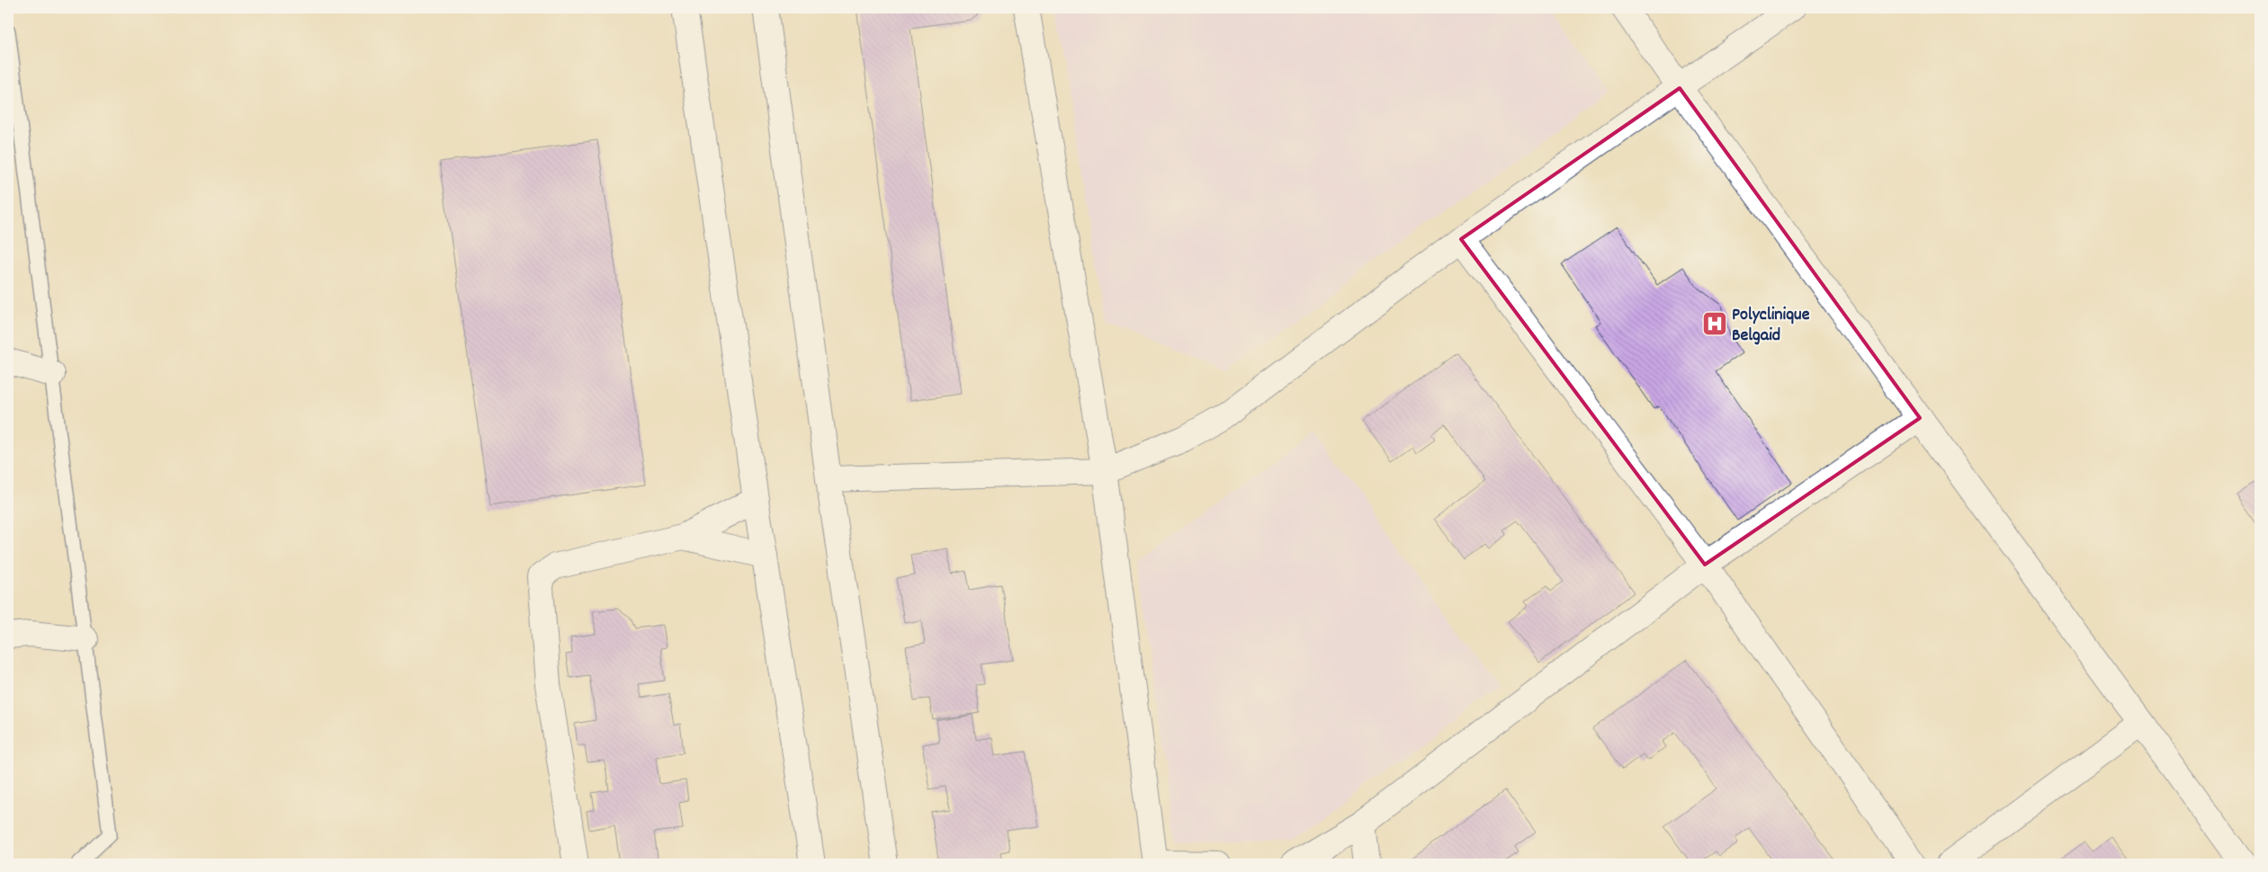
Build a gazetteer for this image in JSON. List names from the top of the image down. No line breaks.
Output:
{"places":{"hospital":["Polyclinique Belgaid"]}}
